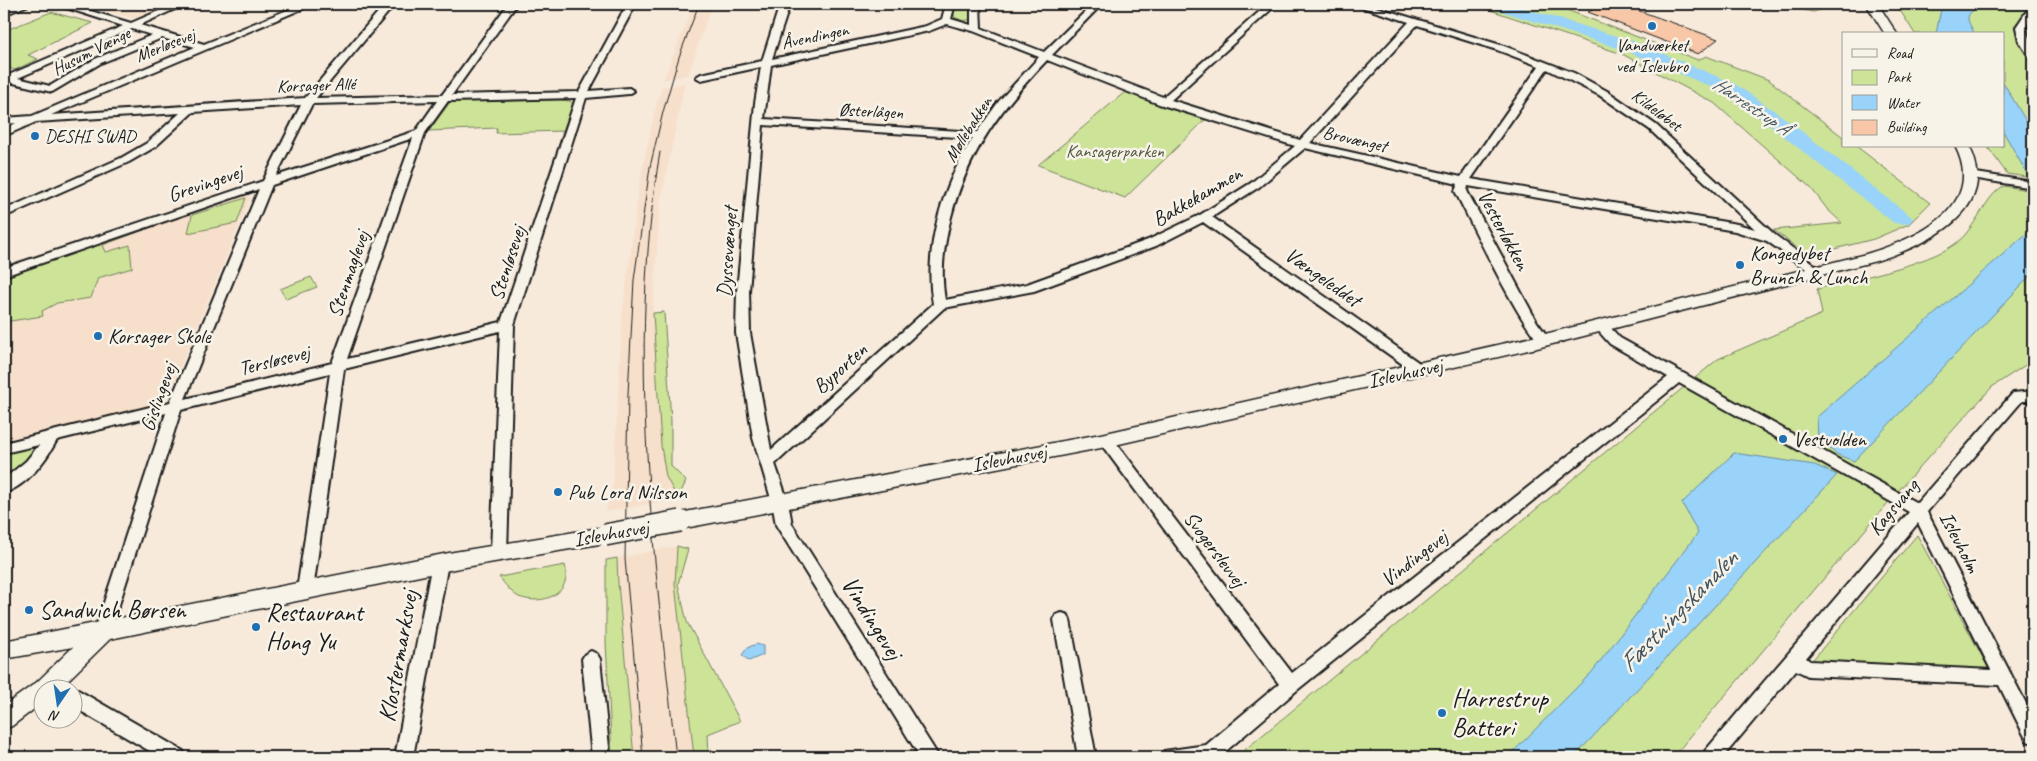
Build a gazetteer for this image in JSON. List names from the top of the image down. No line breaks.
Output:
{"streets":{"street":["Åvendingen","Merløsevej","Husum Vænge","Korsager Allé","Kildeløbet","Østerlågen","Møllebakken","Brovænget","Grevingevej","Bakkekammen","Vesterløkken","Dyssevænget","Stenløsevej","Stenmaglevej","Vængeleddet","Tersløsevej","Byporten","Islevhusvej","Gislingevej","Kagsvang","Islevholm","Svogerslevvej","Vindingevej","Klostermarksvej"]},"crossings":[["Åvendingen","Brovænget"],["Åvendingen","Dyssevænget"],["Merløsevej","Korsager Allé"],["Korsager Allé","Stenløsevej"],["Korsager Allé","Stenmaglevej"],["Korsager Allé","Gislingevej"],["Kildeløbet","Brovænget"],["Kildeløbet","Bakkekammen"],["Kildeløbet","Vesterløkken"],["Kildeløbet","Islevhusvej"],["Østerlågen","Møllebakken"],["Østerlågen","Dyssevænget"],["Møllebakken","Brovænget"],["Møllebakken","Bakkekammen"],["Møllebakken","Byporten"],["Brovænget","Bakkekammen"],["Brovænget","Vesterløkken"],["Grevingevej","Stenmaglevej"],["Grevingevej","Gislingevej"],["Bakkekammen","Vængeleddet"],["Bakkekammen","Byporten"],["Vesterløkken","Islevhusvej"],["Dyssevænget","Byporten"],["Dyssevænget","Islevhusvej"],["Dyssevænget","Vindingevej"],["Stenløsevej","Tersløsevej"],["Stenløsevej","Islevhusvej"],["Stenmaglevej","Tersløsevej"],["Stenmaglevej","Islevhusvej"],["Vængeleddet","Islevhusvej"],["Tersløsevej","Gislingevej"],["Islevhusvej","Gislingevej"],["Islevhusvej","Islevholm"],["Islevhusvej","Svogerslevvej"],["Islevhusvej","Vindingevej"],["Islevhusvej","Klostermarksvej"],["Kagsvang","Islevholm"],["Islevholm","Vindingevej"],["Svogerslevvej","Vindingevej"]],"water":["Harrestrup Å","Fæstningskanalen"],"parks":["Kansagerparken"],"places":["Vandværket ved Islevbro","DESHI SWAD","Kongedybet Brunch & Lunch","Korsager Skole","Vestvolden","Pub Lord Nilsson","Sandwich Børsen","Restaurant Hong Yu","Harrestrup Batteri"],"legend":["Road","Park","Water","Building"],"north":"bottom"}
